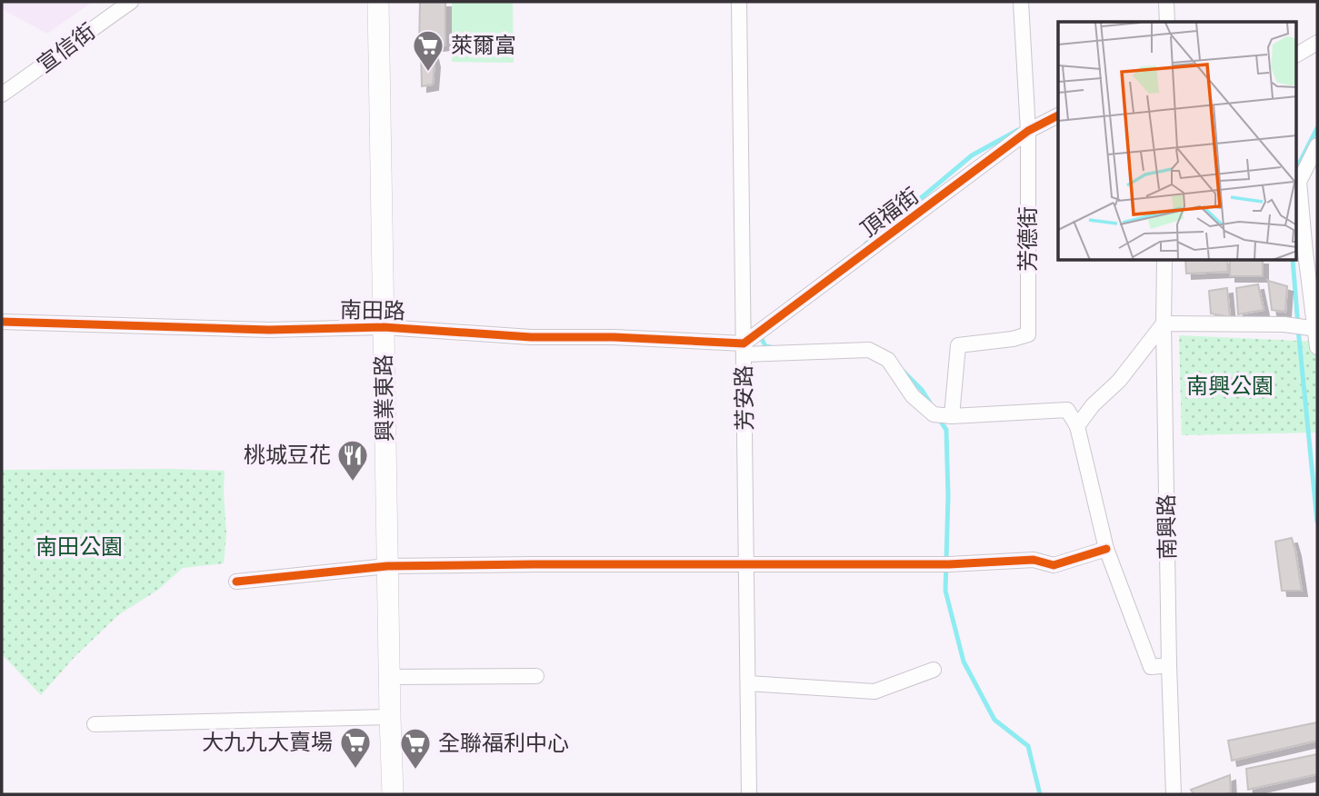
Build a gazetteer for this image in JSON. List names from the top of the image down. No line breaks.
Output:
{"streets":{"street":["宣信街","頂福街","芳德街","南田路","興業東路","芳安路","南興路"]},"crossings":[["頂福街","芳德街"],["頂福街","南田路"],["頂福街","芳安路"],["芳德街","南田路"],["南田路","興業東路"],["南田路","芳安路"]],"parks":["南興公園","南田公園"],"places":{"supermarket":["萊爾富","大九九大賣場","全聯福利中心"],"restaurant":["桃城豆花"]}}
